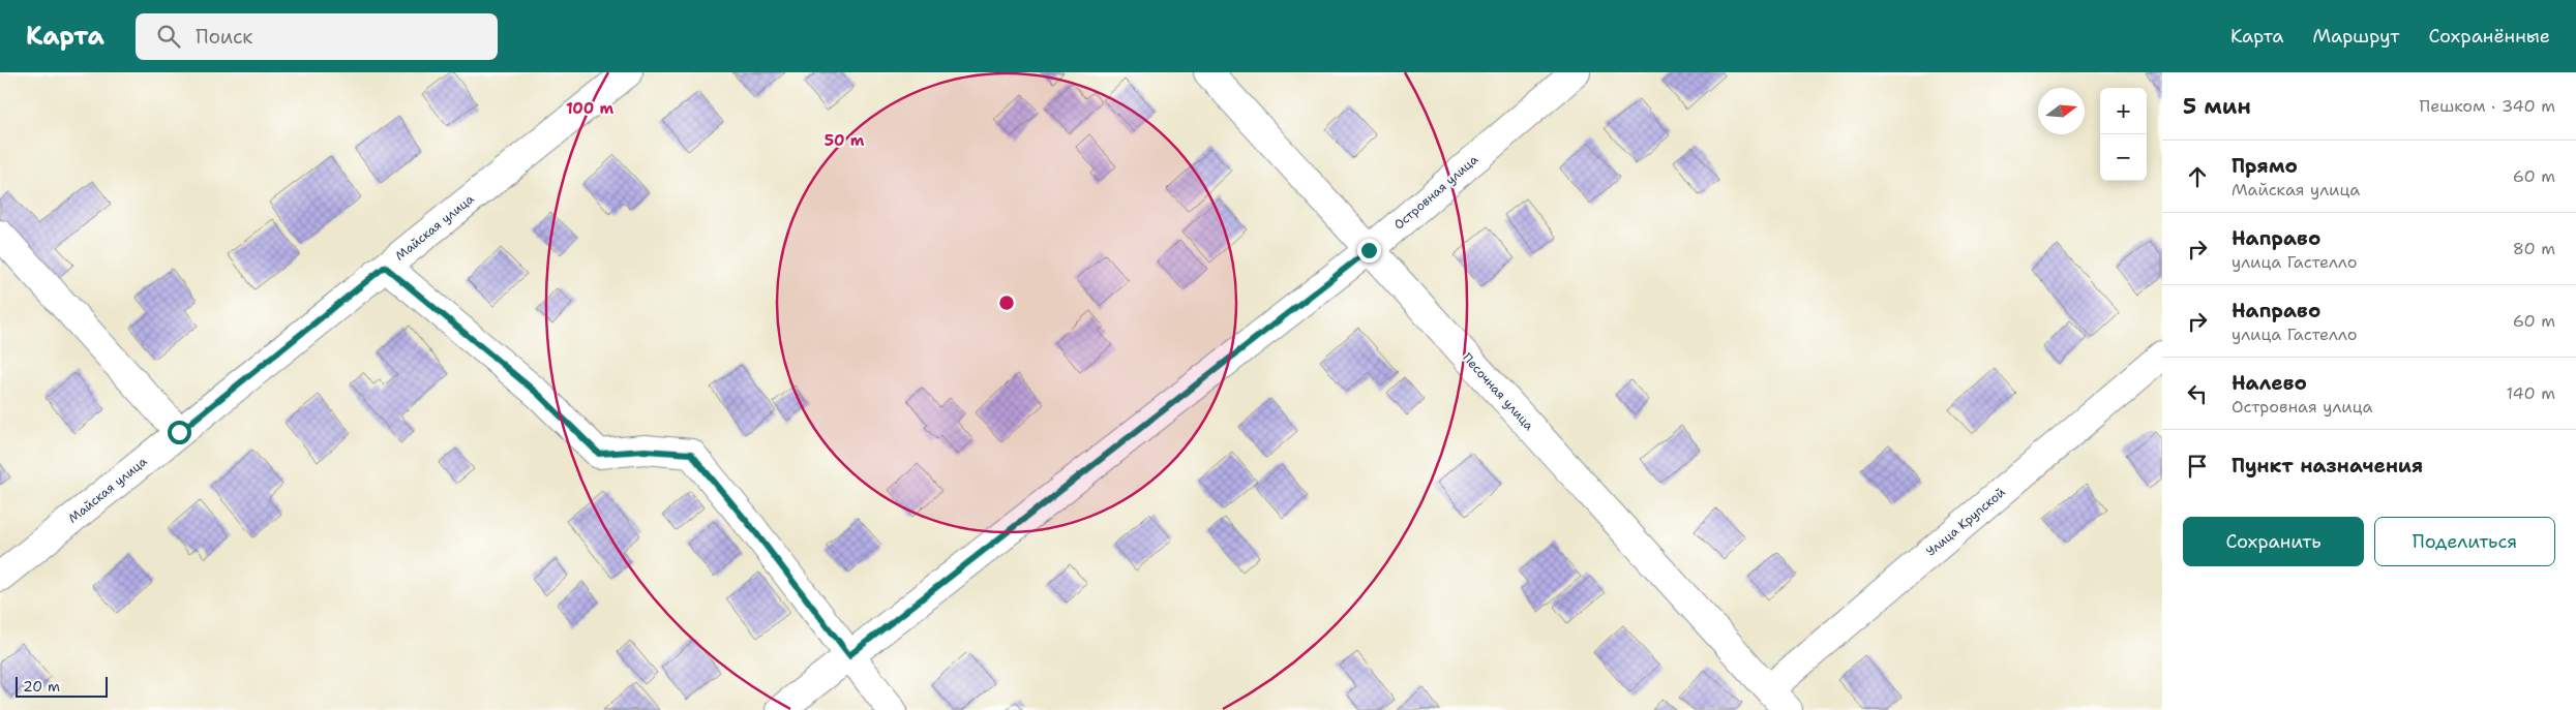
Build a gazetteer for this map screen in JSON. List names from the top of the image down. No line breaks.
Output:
{"streets":{"street":["Островная улица","Майская улица","Песочная улица","Улица Крупской"]},"crossings":[["Островная улица","Песочная улица"],["Песочная улица","Улица Крупской"]],"scale_bar":"20 m","north":"right","page":{"header":"Карта","search":"Поиск","nav":["Карта","Маршрут","Сохранённые"],"heading":["5 мин","Пешком · 340 m"],"map_buttons":["+","−"],"list":[["Прямо","Майская улица","60 m"],["Направо","улица Гастелло","80 m"],["Направо","улица Гастелло","60 m"],["Налево","Островная улица","140 m"],"Пункт назначения"],"buttons":["Сохранить","Поделиться"],"scale":"20 m"},"rings":["100 m","50 m"]}
